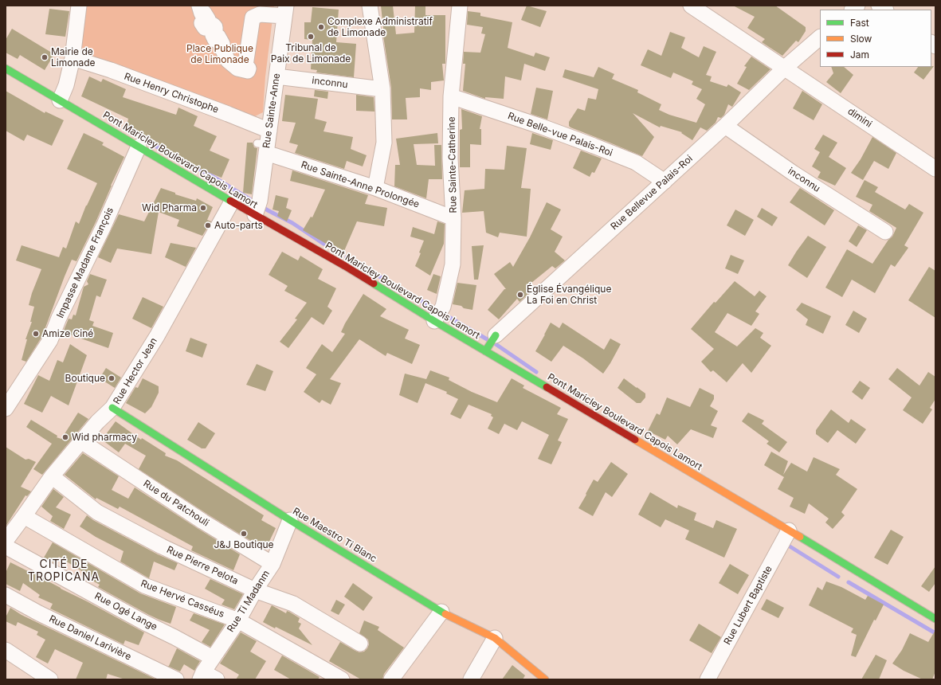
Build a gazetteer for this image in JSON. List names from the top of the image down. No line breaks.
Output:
{"streets":{"street":["inconnu","Rue Henry Christophe","Rue Sainte-Anne","dimini","Rue Belle-vue Palais-Roi","Pont Maricley Boulevard Capois Lamort","Rue Sainte-Catherine","Rue Sainte-Anne Prolongée","Rue Bellevue Palais-Roi","Impasse Madame François","Rue Hector Jean","Rue du Patchouli","Rue Maestro Ti Blanc","Rue Pierre Pelota","Rue Hervé Casséus","Rue Ti Madanm","Rue Lubert Baptiste","Rue Ogé Lange","Rue Daniel Larivière"]},"crossings":[["inconnu","Rue Sainte-Anne"],["inconnu","Rue Bellevue Palais-Roi"],["Rue Henry Christophe","Rue Sainte-Anne"],["Rue Henry Christophe","Rue Sainte-Anne Prolongée"],["Rue Sainte-Anne","Pont Maricley Boulevard Capois Lamort"],["Rue Sainte-Anne","Rue Sainte-Anne Prolongée"],["dimini","Rue Bellevue Palais-Roi"],["Rue Belle-vue Palais-Roi","Rue Sainte-Catherine"],["Rue Belle-vue Palais-Roi","Rue Bellevue Palais-Roi"],["Pont Maricley Boulevard Capois Lamort","Rue Sainte-Catherine"],["Pont Maricley Boulevard Capois Lamort","Rue Bellevue Palais-Roi"],["Pont Maricley Boulevard Capois Lamort","Impasse Madame François"],["Pont Maricley Boulevard Capois Lamort","Rue Hector Jean"],["Pont Maricley Boulevard Capois Lamort","Rue Lubert Baptiste"],["Rue Sainte-Catherine","Rue Sainte-Anne Prolongée"],["Rue Hector Jean","Rue du Patchouli"],["Rue Hector Jean","Rue Maestro Ti Blanc"],["Rue Hector Jean","Rue Pierre Pelota"],["Rue Hector Jean","Rue Hervé Casséus"],["Rue du Patchouli","Rue Ti Madanm"],["Rue Maestro Ti Blanc","Rue Ti Madanm"],["Rue Pierre Pelota","Rue Ti Madanm"],["Rue Hervé Casséus","Rue Ti Madanm"],["Rue Ti Madanm","Rue Ogé Lange"]],"districts":["CITÉ DE TROPICANA"],"parks":["Place Publique de Limonade"],"places":["Complexe Administratif de Limonade","Tribunal de Paix de Limonade","Mairie de Limonade","Wid Pharma","Auto-parts","Église Évangélique La Foi en Christ","Amize Ciné","Boutique","Wid pharmacy","J&J Boutique"],"legend":["Fast","Slow","Jam"]}
